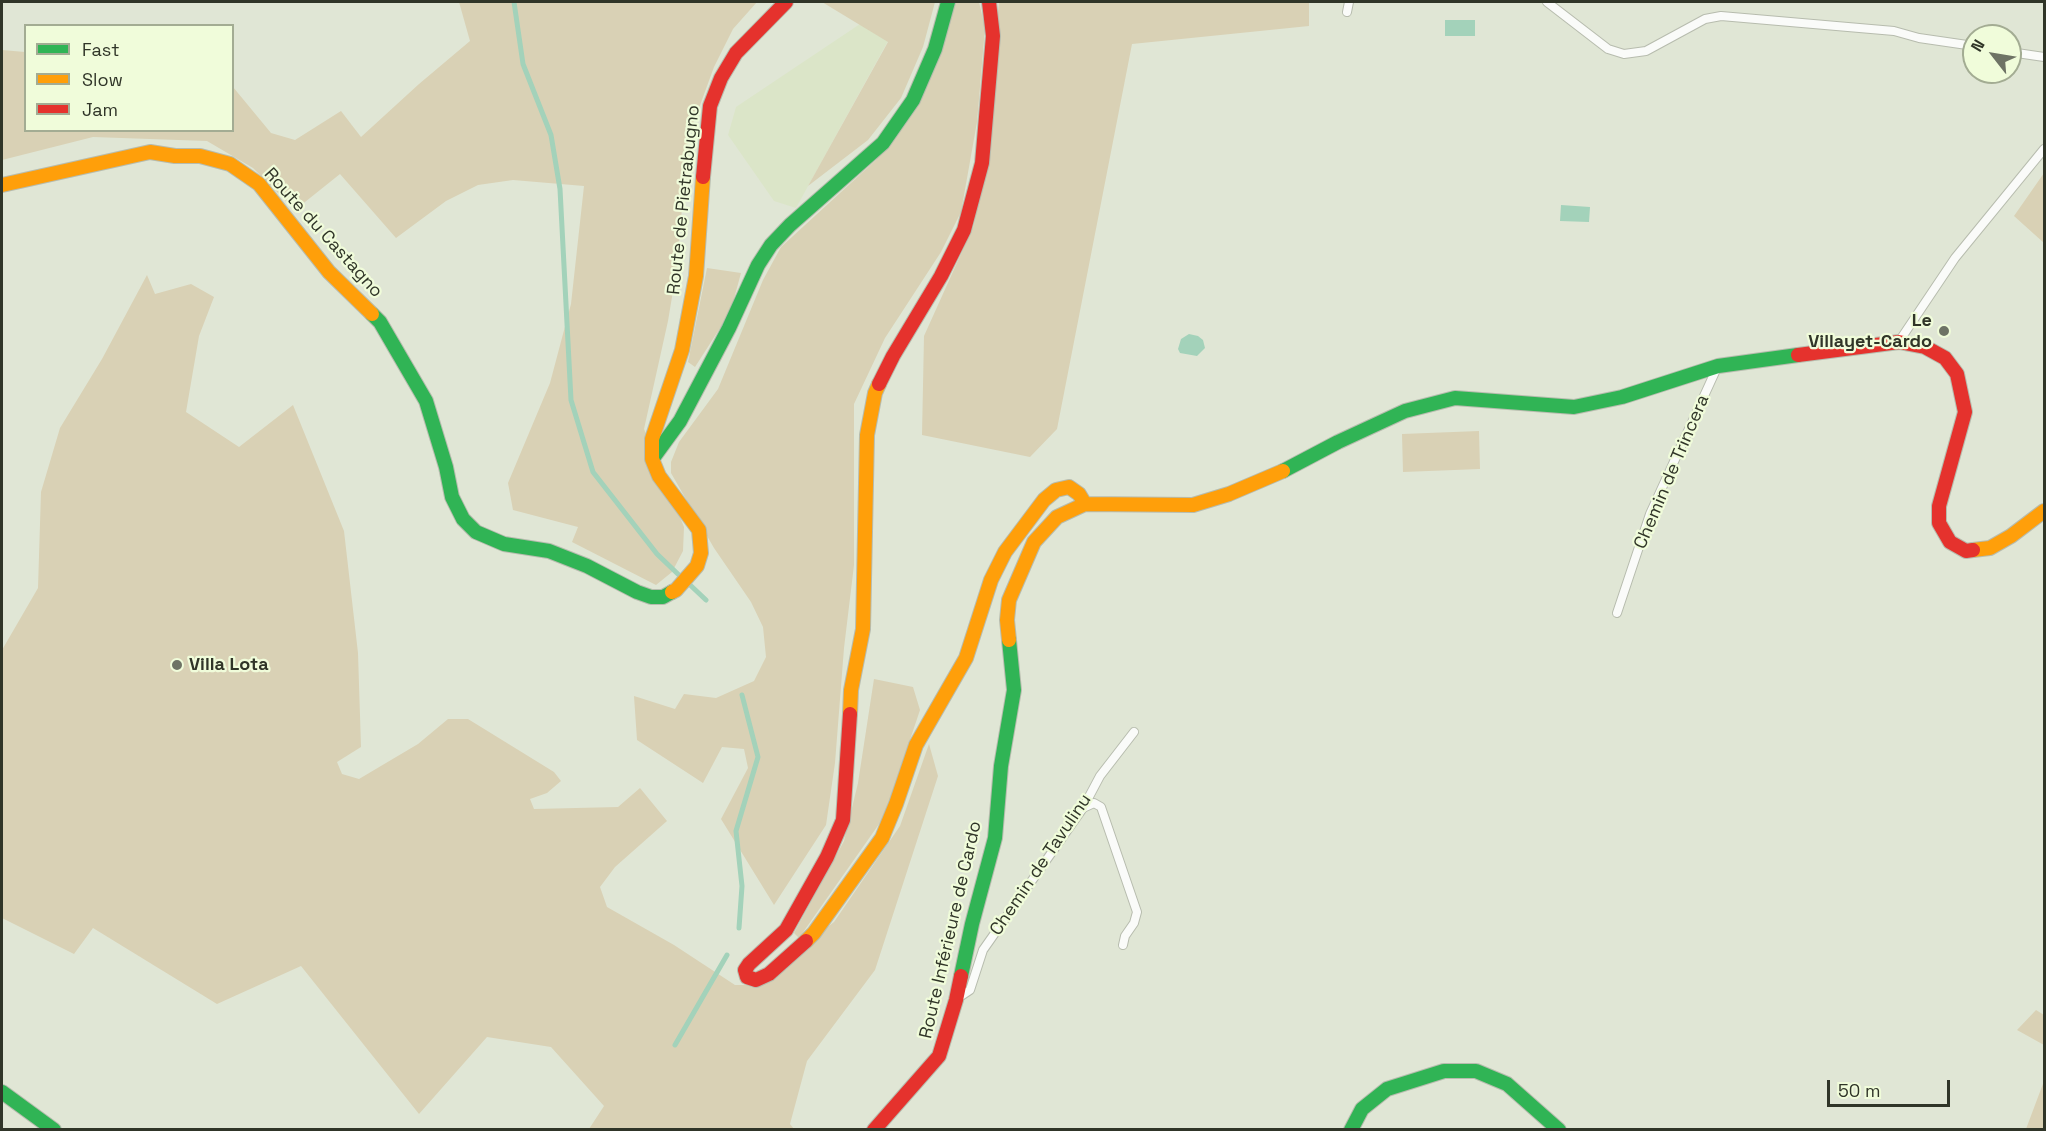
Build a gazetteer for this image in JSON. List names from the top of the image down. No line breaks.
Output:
{"streets":{"street":["Route de Pietrabugno","Route du Castagno","Route Inférieure de Cardo"],"lane":["Chemin de Trincera","Chemin de Tavulinu"]},"crossings":[["Route de Pietrabugno","Route du Castagno"],["Chemin de Trincera","Route Inférieure de Cardo"],["Chemin de Tavulinu","Route Inférieure de Cardo"]],"places":["Le Villayet-Cardo","Villa Lota"],"legend":["Fast","Slow","Jam"],"scale_bar":"50 m","north":"top left"}
